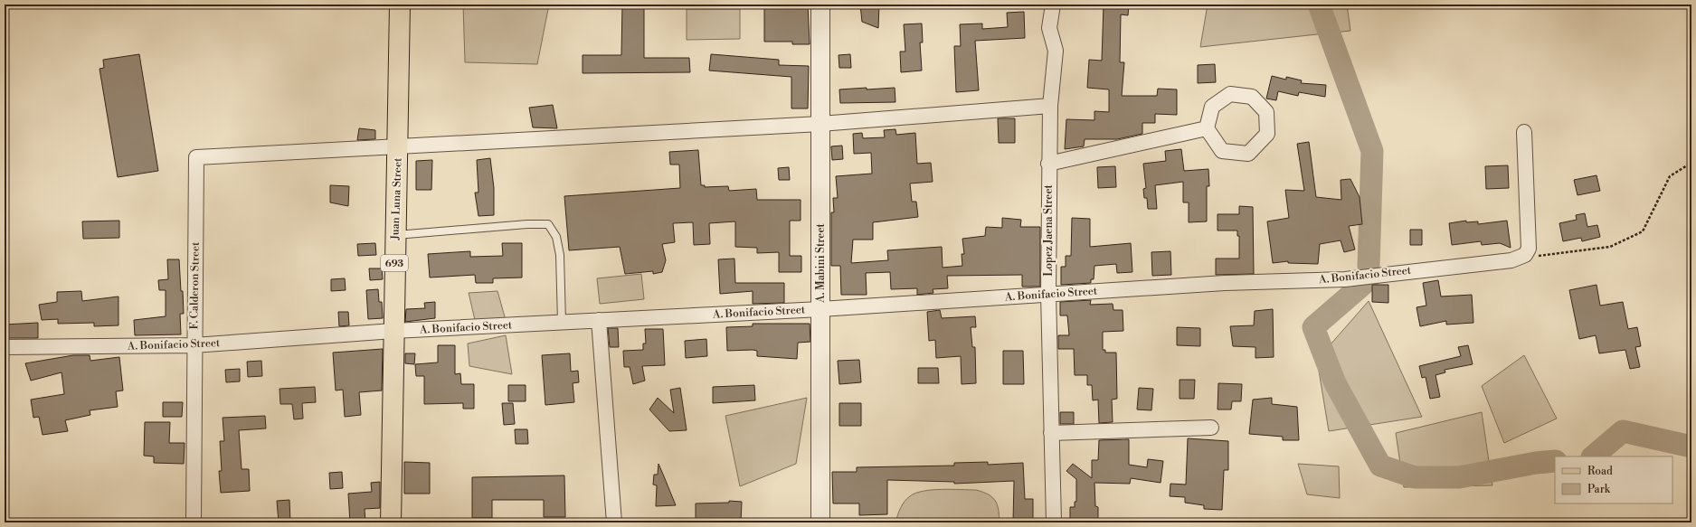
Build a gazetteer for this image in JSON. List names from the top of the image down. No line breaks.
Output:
{"streets":{"main road":["Juan Luna Street","693"],"street":["Lopez Jaena Street","A. Mabini Street","A. Bonifacio Street","F. Calderon Street"]},"crossings":[["Juan Luna Street","A. Bonifacio Street"],["Juan Luna Street","F. Calderon Street"],["Lopez Jaena Street","A. Bonifacio Street"],["A. Mabini Street","A. Bonifacio Street"],["A. Bonifacio Street","F. Calderon Street"]],"legend":["Road","Park"]}
